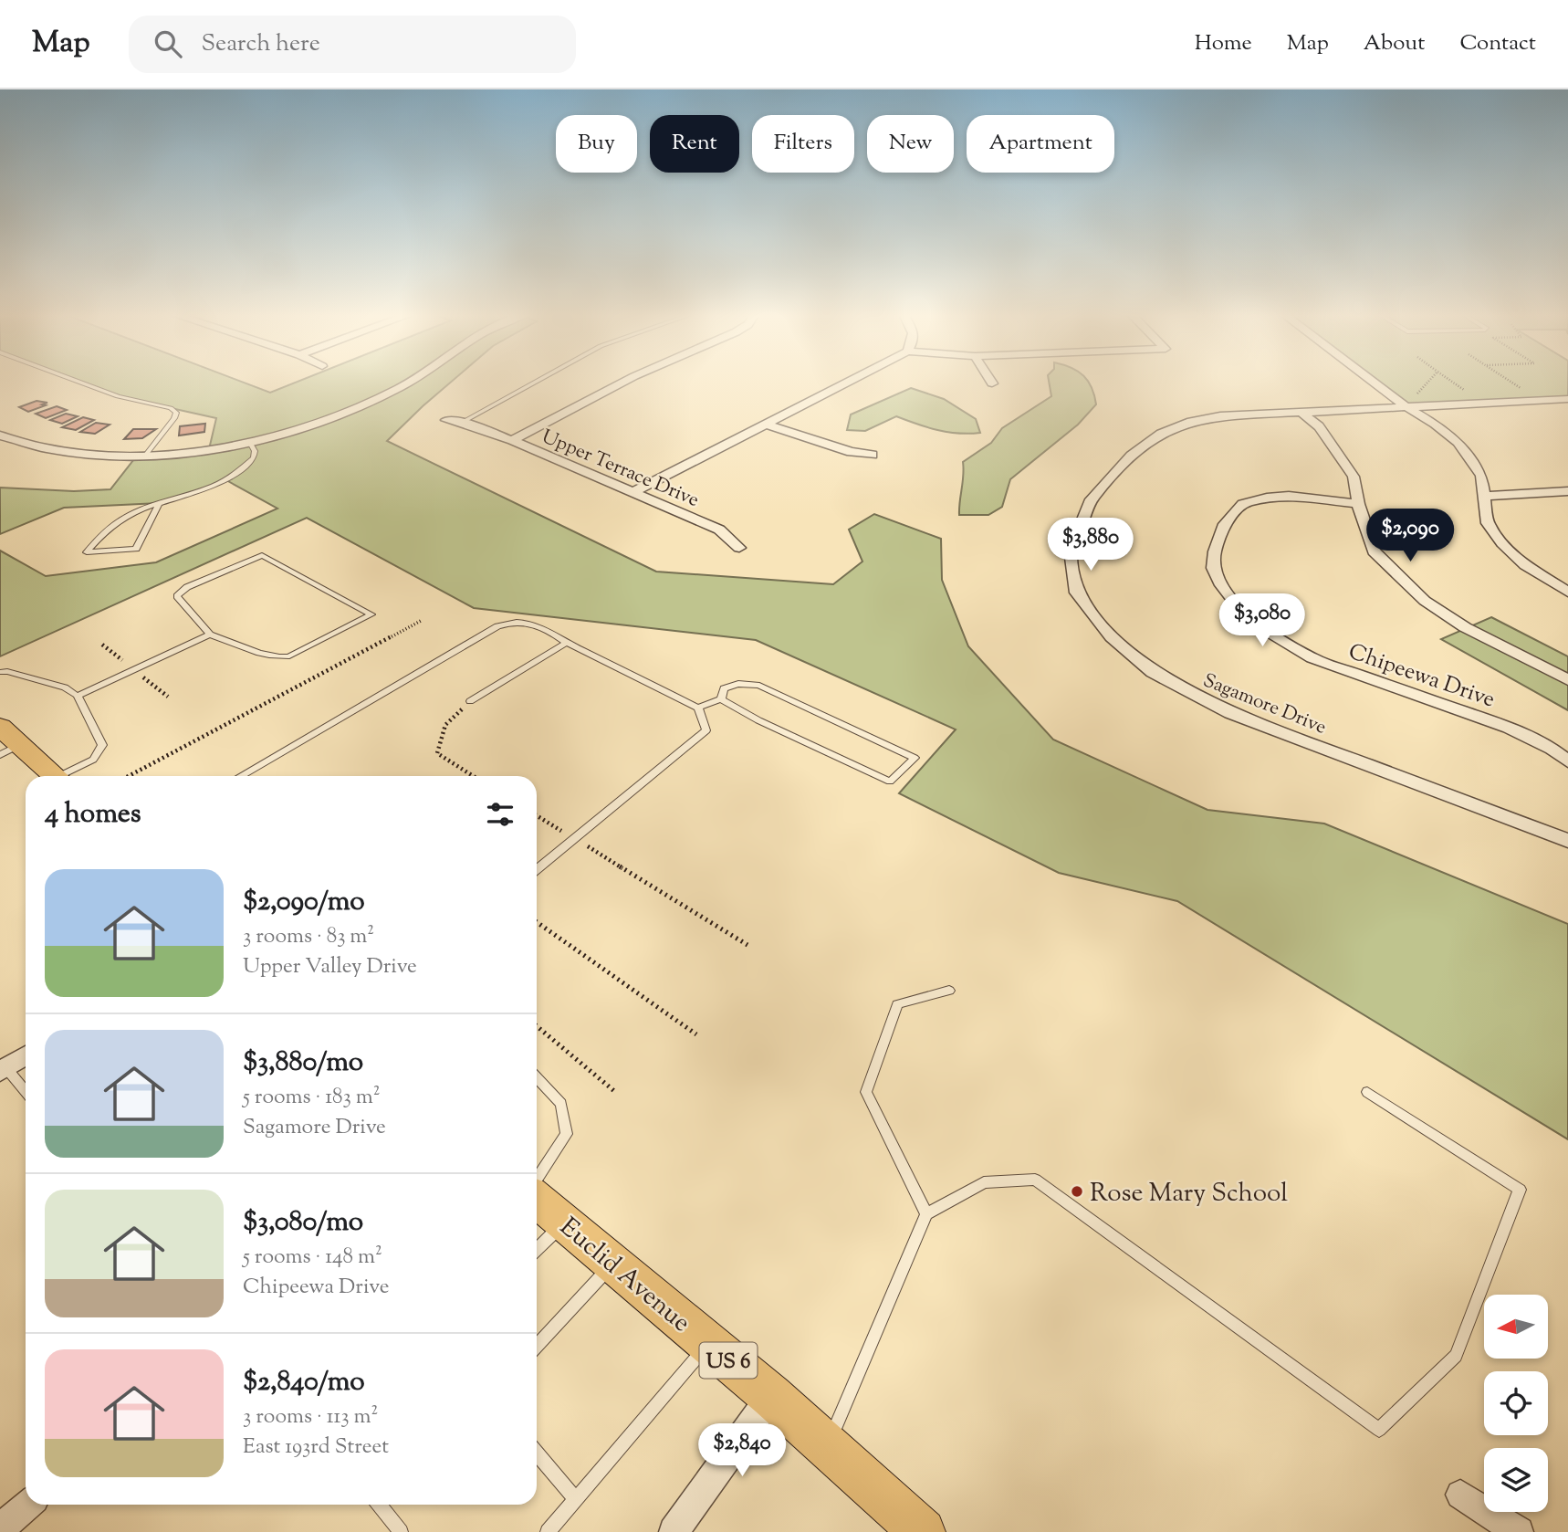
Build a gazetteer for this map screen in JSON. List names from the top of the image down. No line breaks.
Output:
{"streets":{"main road":["Euclid Avenue","US 6"],"street":["Upper Terrace Drive","Chipeewa Drive","Sagamore Drive"]},"places":["Rose Mary School"],"north":"left","page":{"header":"Map","search":"Search here","nav":["Home","Map","About","Contact"],"chip":["Buy","Rent","Filters","New","Apartment"],"price":["$2,090","$3,880","$3,080","$2,840"],"heading":"4 homes","list":[{"name":"$2,090/mo","note":"3 rooms · 83 m² · Upper Valley Drive"},{"name":"$3,880/mo","note":"5 rooms · 183 m² · Sagamore Drive"},{"name":"$3,080/mo","note":"5 rooms · 148 m² · Chipeewa Drive"},{"name":"$2,840/mo","note":"3 rooms · 113 m² · East 193rd Street"}]}}
